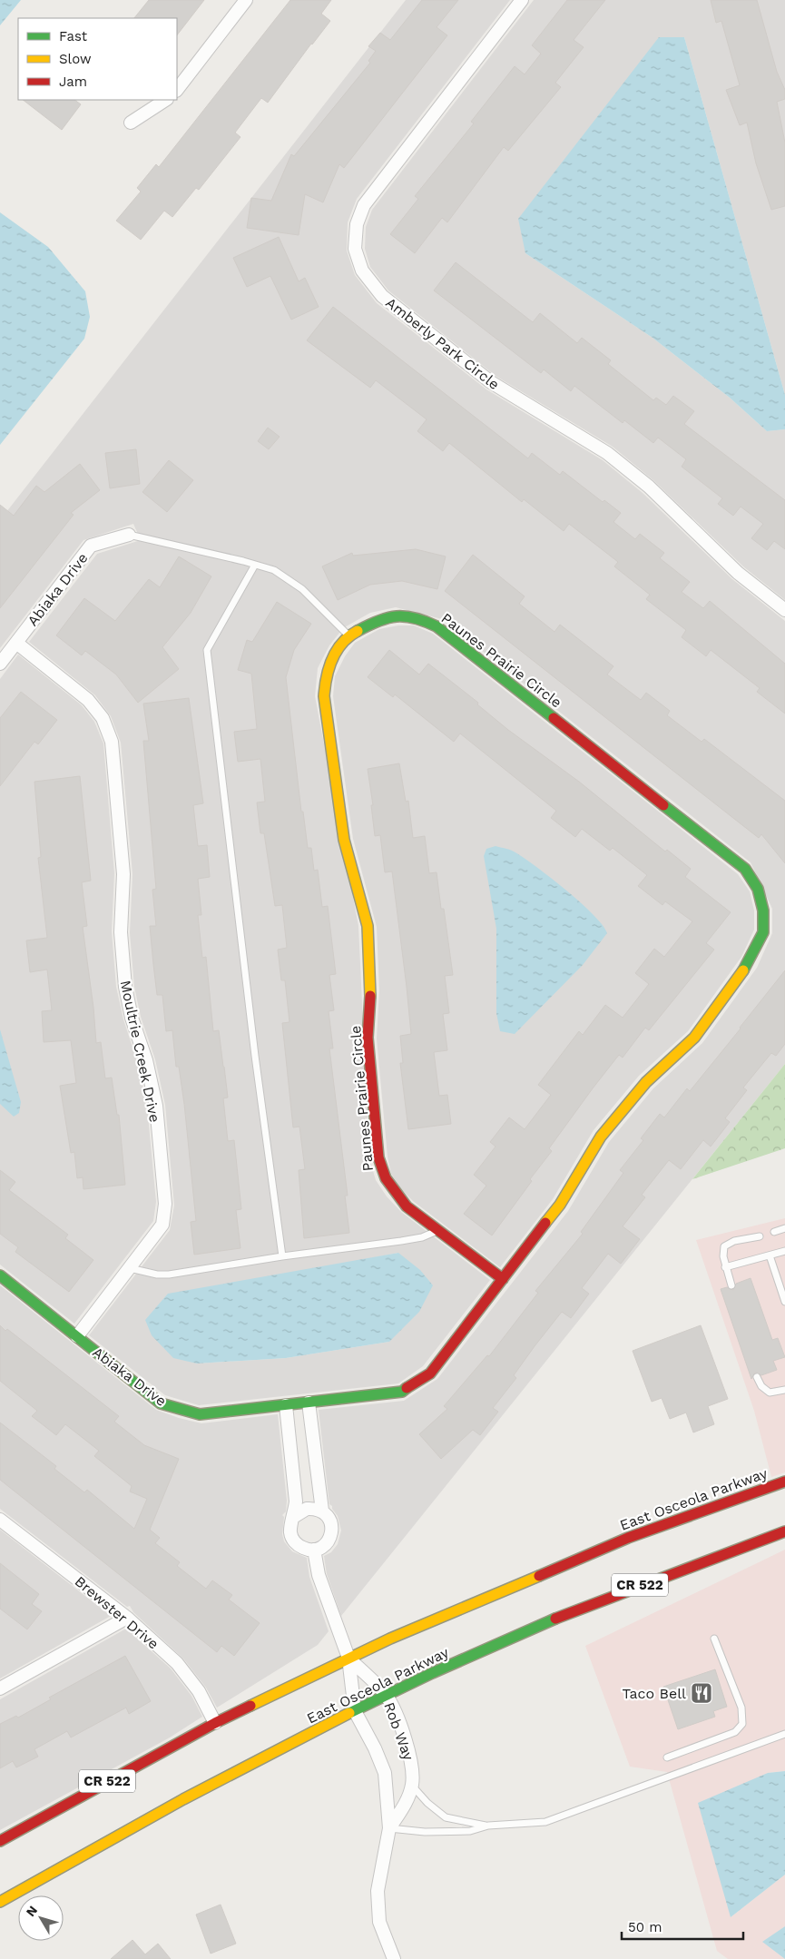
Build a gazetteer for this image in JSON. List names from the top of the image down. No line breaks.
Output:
{"streets":{"street":["Amberly Park Circle","Abiaka Drive","Paunes Prairie Circle","Moultrie Creek Drive","East Osceola Parkway","CR 522","Brewster Drive","Rob Way"]},"crossings":[["Abiaka Drive","Paunes Prairie Circle"],["Abiaka Drive","Moultrie Creek Drive"],["East Osceola Parkway","Brewster Drive"],["East Osceola Parkway","Rob Way"]],"places":{"restaurant":["Taco Bell"]},"legend":["Fast","Slow","Jam"],"scale_bar":"50 m","north":"top left"}
